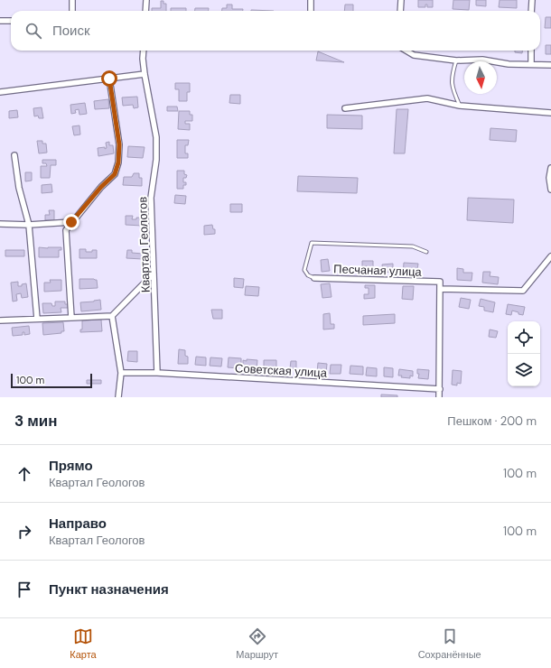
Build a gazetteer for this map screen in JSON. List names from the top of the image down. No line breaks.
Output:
{"streets":{"street":["Квартал Геологов","Песчаная улица","Советская улица"]},"crossings":[["Квартал Геологов","Советская улица"]],"scale_bar":"100 m","north":"bottom","page":{"search":"Поиск","scale":"100 m","heading":["3 мин","Пешком · 200 m"],"list":[["Прямо","Квартал Геологов","100 m"],["Направо","Квартал Геологов","100 m"],"Пункт назначения"],"nav":["Карта","Маршрут","Сохранённые"]}}
